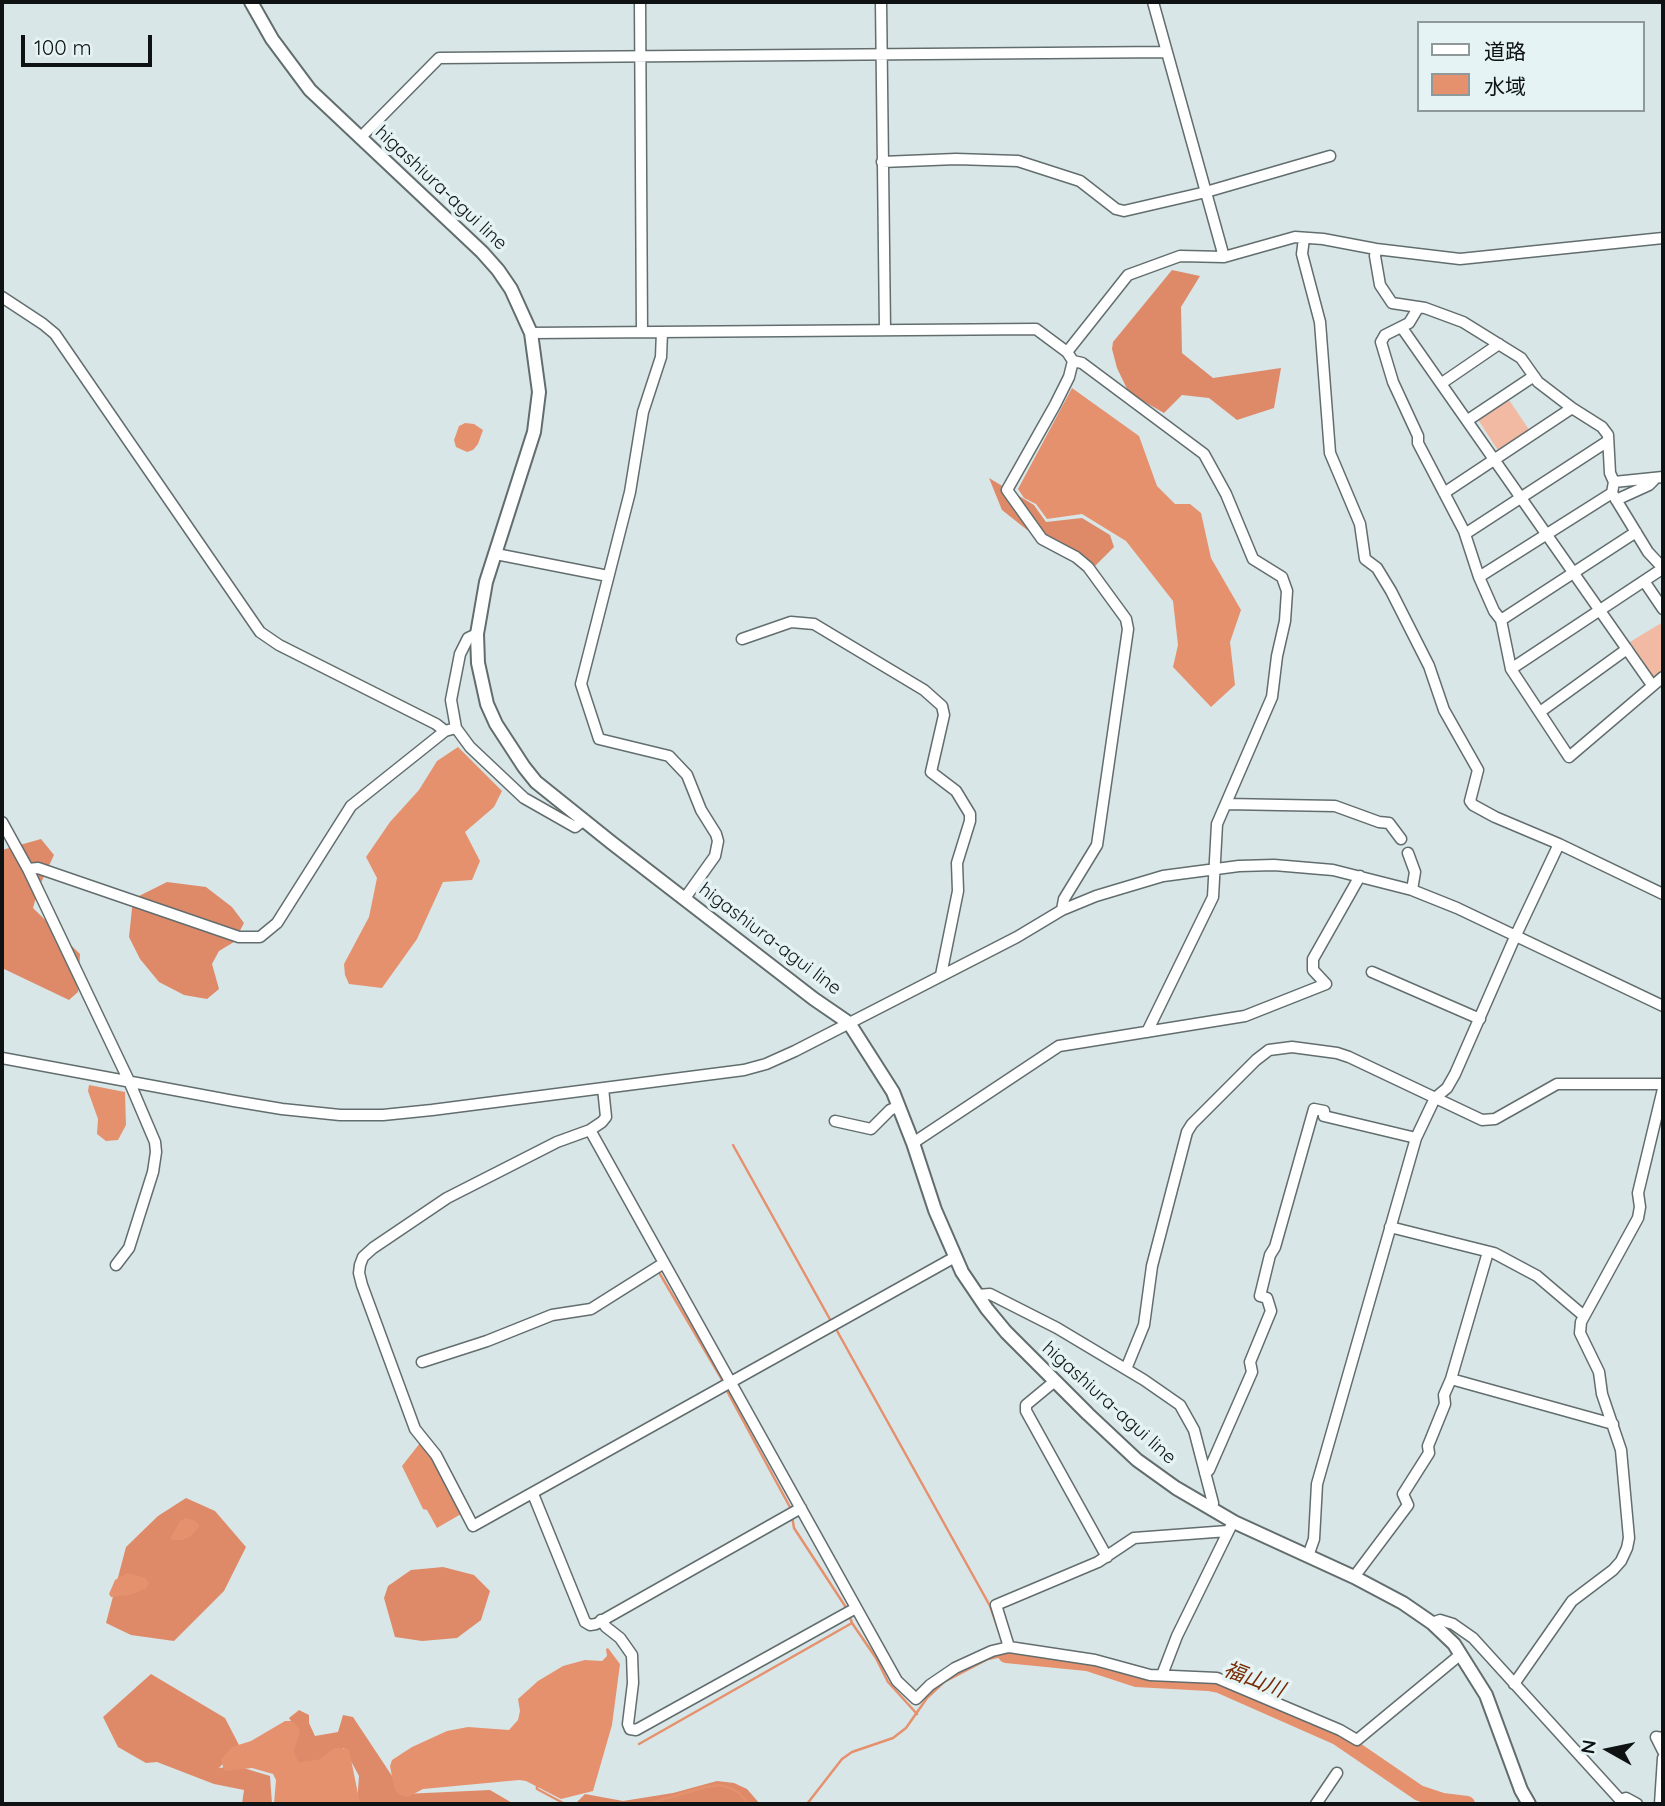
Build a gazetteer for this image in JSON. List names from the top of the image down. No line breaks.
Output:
{"streets":{"main road":["higashiura-agui line"]},"water":["福山川"],"legend":["道路","水域"],"scale_bar":"100 m","north":"left"}
